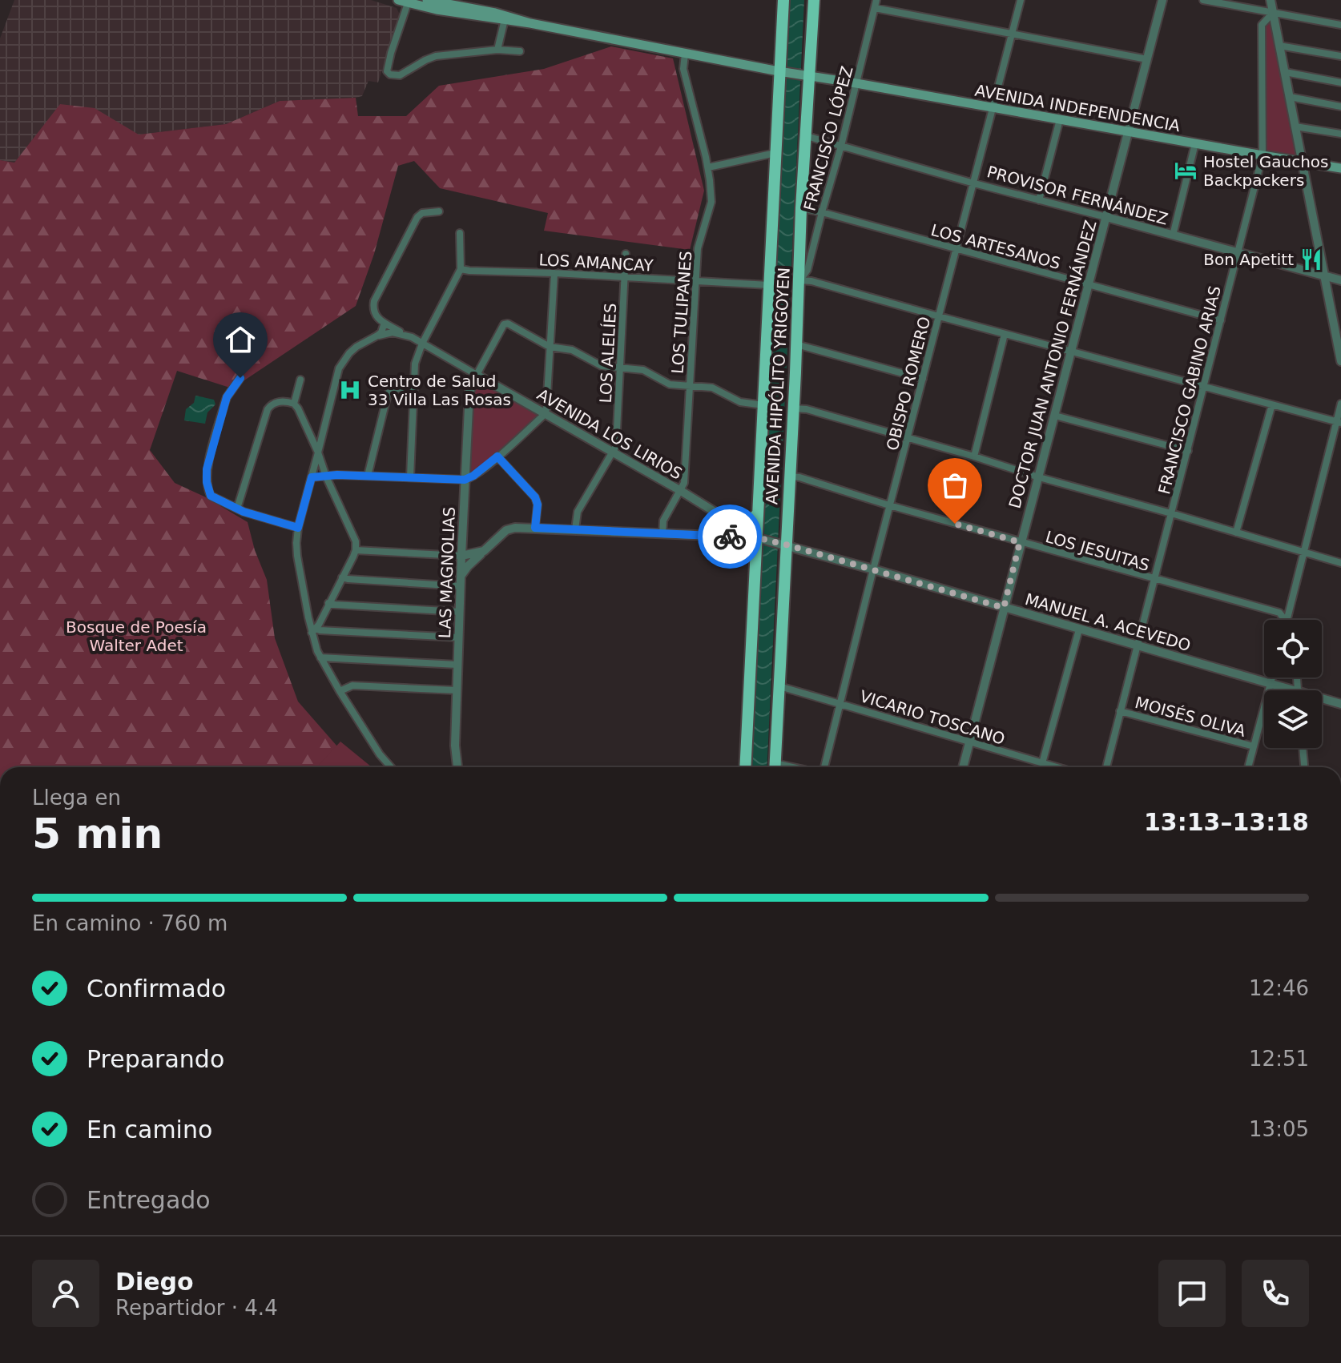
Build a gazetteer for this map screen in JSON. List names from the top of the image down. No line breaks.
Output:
{"streets":{"highway":["AVENIDA HIPÓLITO YRIGOYEN"],"main road":["AVENIDA INDEPENDENCIA"],"street":["FRANCISCO LÓPEZ","PROVISOR FERNÁNDEZ","LOS ARTESANOS","LOS AMANCAY","LOS TULIPANES","LOS ALELÍES","DOCTOR JUAN ANTONIO FERNÁNDEZ","OBISPO ROMERO","FRANCISCO GABINO ARIAS","AVENIDA LOS LIRIOS","LOS JESUITAS","LAS MAGNOLIAS","MANUEL A. ACEVEDO","MOISÉS OLIVA","VICARIO TOSCANO"]},"crossings":[["AVENIDA INDEPENDENCIA","FRANCISCO LÓPEZ"],["AVENIDA INDEPENDENCIA","LOS TULIPANES"],["AVENIDA INDEPENDENCIA","DOCTOR JUAN ANTONIO FERNÁNDEZ"],["AVENIDA INDEPENDENCIA","OBISPO ROMERO"],["AVENIDA INDEPENDENCIA","AVENIDA HIPÓLITO YRIGOYEN"],["AVENIDA INDEPENDENCIA","FRANCISCO GABINO ARIAS"],["FRANCISCO LÓPEZ","PROVISOR FERNÁNDEZ"],["FRANCISCO LÓPEZ","LOS ARTESANOS"],["FRANCISCO LÓPEZ","AVENIDA HIPÓLITO YRIGOYEN"],["PROVISOR FERNÁNDEZ","DOCTOR JUAN ANTONIO FERNÁNDEZ"],["PROVISOR FERNÁNDEZ","OBISPO ROMERO"],["PROVISOR FERNÁNDEZ","AVENIDA HIPÓLITO YRIGOYEN"],["PROVISOR FERNÁNDEZ","FRANCISCO GABINO ARIAS"],["LOS ARTESANOS","DOCTOR JUAN ANTONIO FERNÁNDEZ"],["LOS ARTESANOS","OBISPO ROMERO"],["LOS ARTESANOS","AVENIDA HIPÓLITO YRIGOYEN"],["LOS ARTESANOS","FRANCISCO GABINO ARIAS"],["LOS AMANCAY","LOS TULIPANES"],["LOS AMANCAY","LOS ALELÍES"],["LOS AMANCAY","AVENIDA HIPÓLITO YRIGOYEN"],["LOS TULIPANES","AVENIDA LOS LIRIOS"],["LOS ALELÍES","AVENIDA LOS LIRIOS"],["DOCTOR JUAN ANTONIO FERNÁNDEZ","LOS JESUITAS"],["DOCTOR JUAN ANTONIO FERNÁNDEZ","MANUEL A. ACEVEDO"],["DOCTOR JUAN ANTONIO FERNÁNDEZ","VICARIO TOSCANO"],["OBISPO ROMERO","LOS JESUITAS"],["OBISPO ROMERO","MANUEL A. ACEVEDO"],["OBISPO ROMERO","VICARIO TOSCANO"],["AVENIDA HIPÓLITO YRIGOYEN","AVENIDA LOS LIRIOS"],["AVENIDA HIPÓLITO YRIGOYEN","LOS JESUITAS"],["AVENIDA HIPÓLITO YRIGOYEN","MANUEL A. ACEVEDO"],["AVENIDA HIPÓLITO YRIGOYEN","VICARIO TOSCANO"],["FRANCISCO GABINO ARIAS","LOS JESUITAS"],["FRANCISCO GABINO ARIAS","MANUEL A. ACEVEDO"],["FRANCISCO GABINO ARIAS","MOISÉS OLIVA"],["AVENIDA LOS LIRIOS","LAS MAGNOLIAS"],["AVENIDA LOS LIRIOS","MANUEL A. ACEVEDO"]],"parks":["Bosque de Poesía Walter Adet"],"places":{"hotel":["Hostel Gauchos Backpackers"],"restaurant":["Bon Apetitt"],"hospital":["Centro de Salud 33 Villa Las Rosas"]},"page":{"heading":["5 min","Llega en","13:13–13:18"],"panel":["Diego","Repartidor · 4.4"],"bar":"En camino · 760 m","list":[["Confirmado","12:46"],["Preparando","12:51"],["En camino","13:05"],"Entregado"]}}
